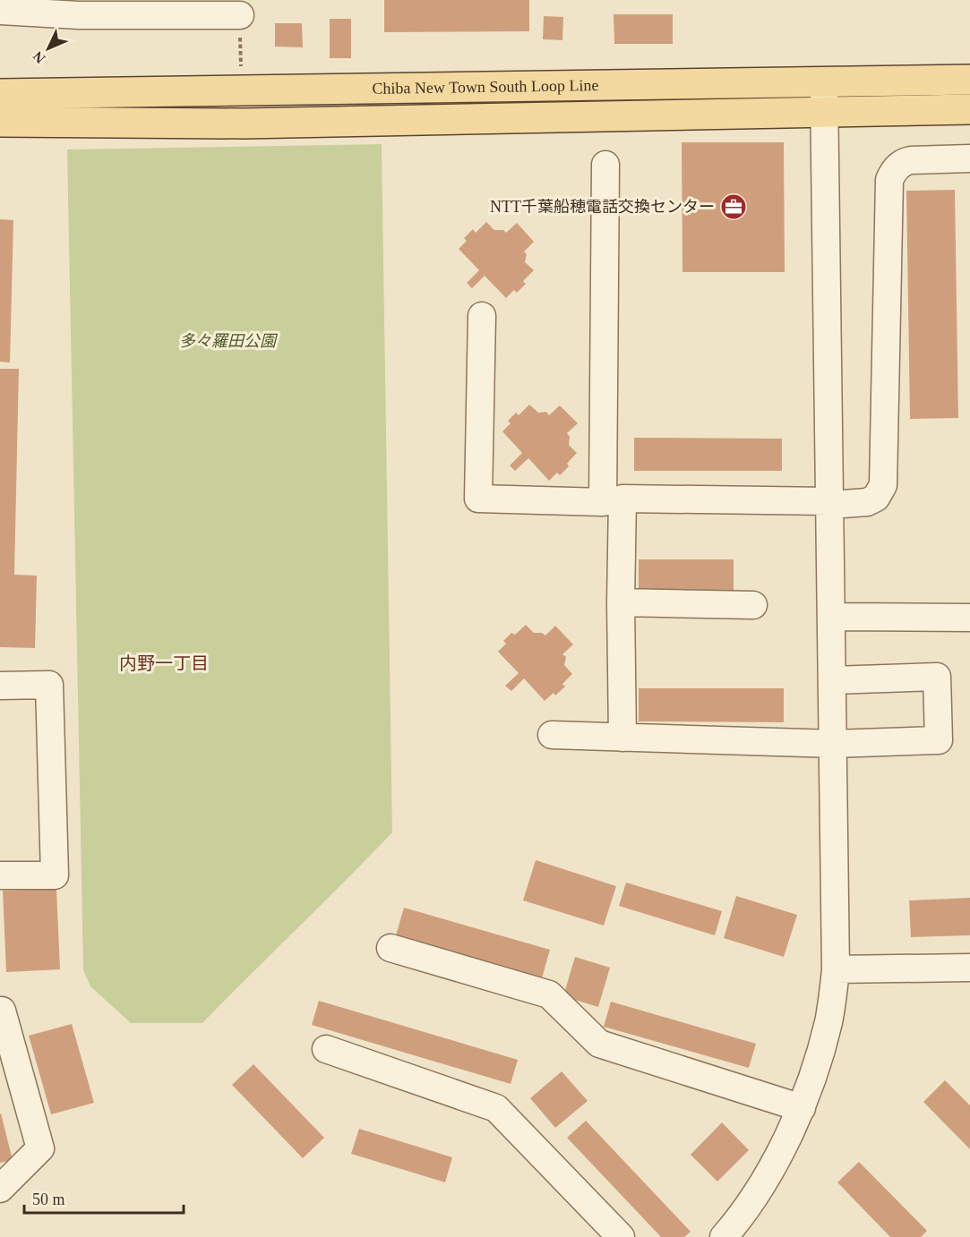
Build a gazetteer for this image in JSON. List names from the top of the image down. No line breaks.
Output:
{"streets":{"main road":["Chiba New Town South Loop Line"]},"districts":["内野一丁目"],"parks":["多々羅田公園"],"places":{"office":["NTT千葉船穂電話交換センター"]},"scale_bar":"50 m","north":"bottom left"}
